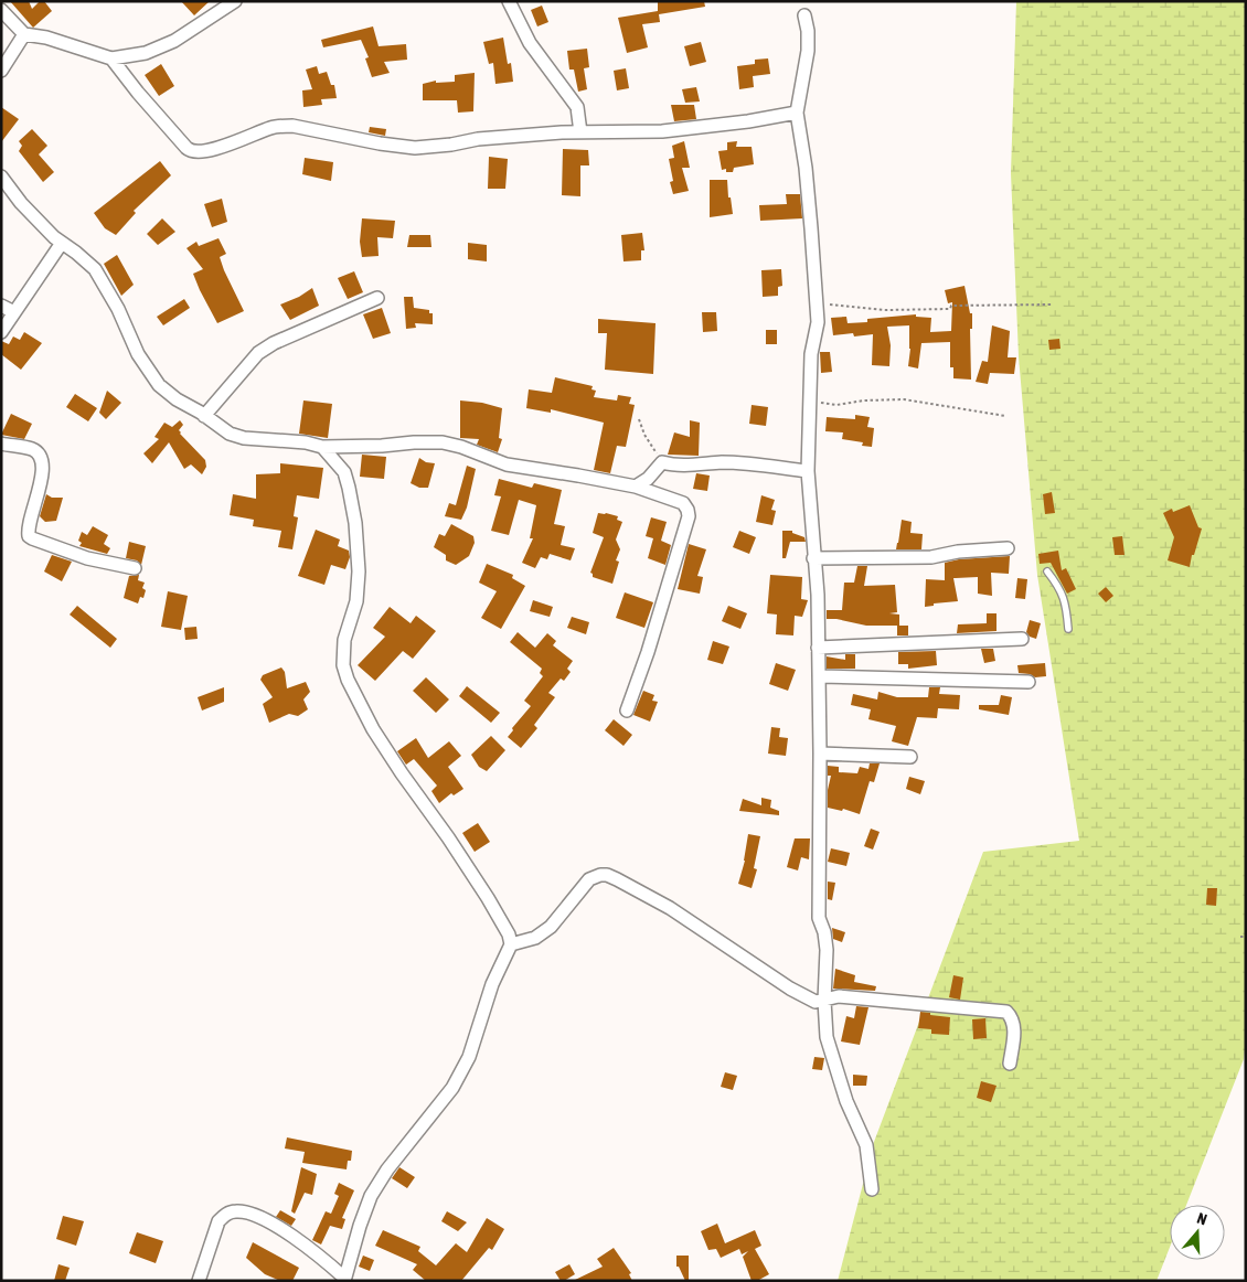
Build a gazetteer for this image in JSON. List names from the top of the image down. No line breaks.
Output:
{"north":"top"}
